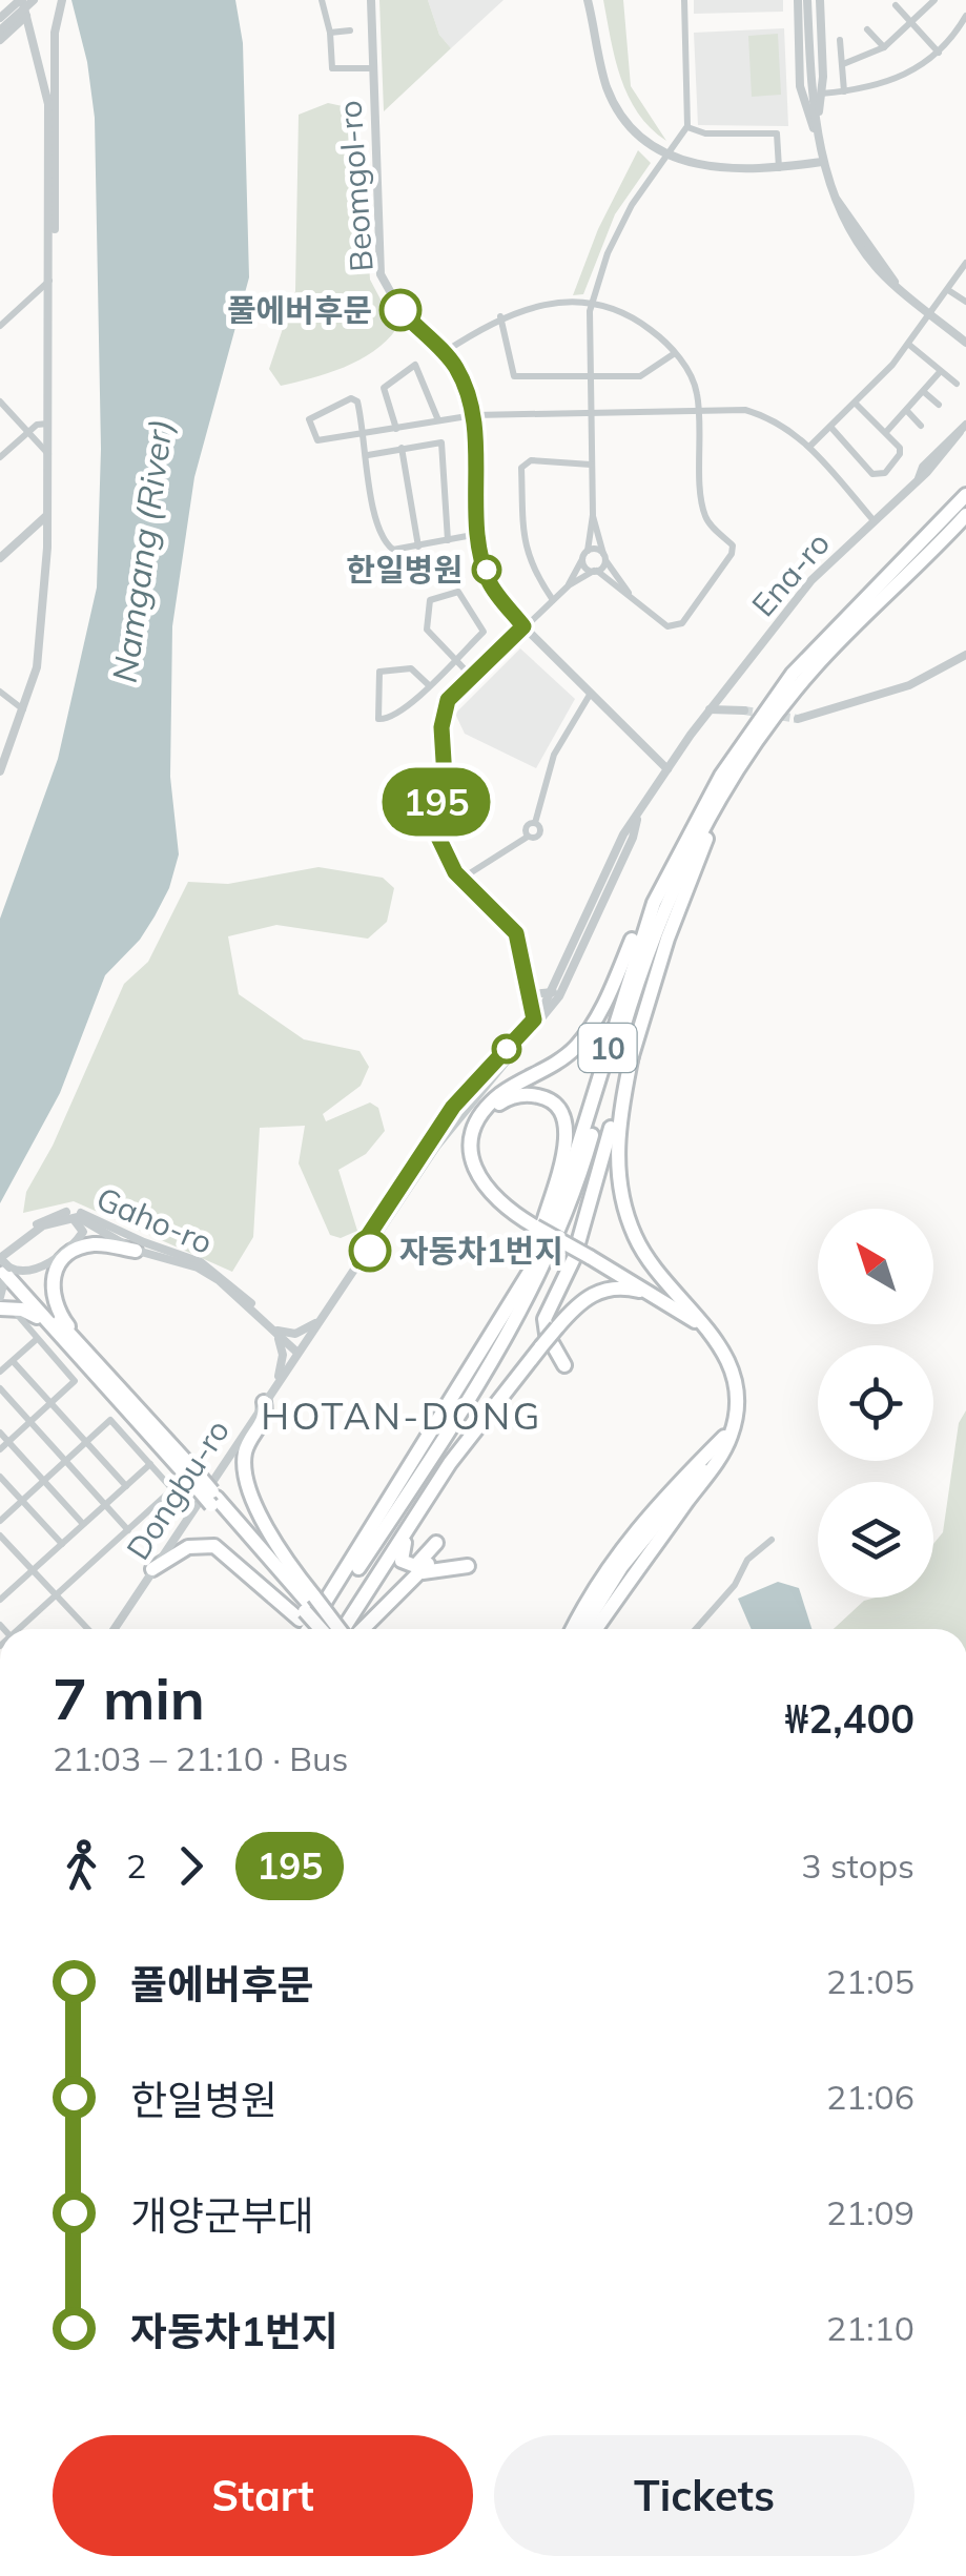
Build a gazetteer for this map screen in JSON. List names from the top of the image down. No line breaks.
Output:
{"streets":{"highway":["10"],"street":["Beomgol-ro","Ena-ro","Gaho-ro","Dongbu-ro"]},"crossings":[["Beomgol-ro","Dongbu-ro"],["Ena-ro","Dongbu-ro"],["Gaho-ro","Dongbu-ro"]],"districts":["HOTAN-DONG"],"water":["Namgang (River)"],"places":["풀에버후문","한일병원","자동차1번지"],"lines":["bus line 195"],"north":"top left","page":{"on_map":"195","heading":["7 min","21:03 – 21:10 · Bus","₩2,400"],"legs":["2","195","3 stops"],"list":[{"name":"풀에버후문","value":"21:05"},{"name":"한일병원","value":"21:06"},{"name":"개양군부대","value":"21:09"},{"name":"자동차1번지","value":"21:10"}],"buttons":["Start","Tickets"]}}
